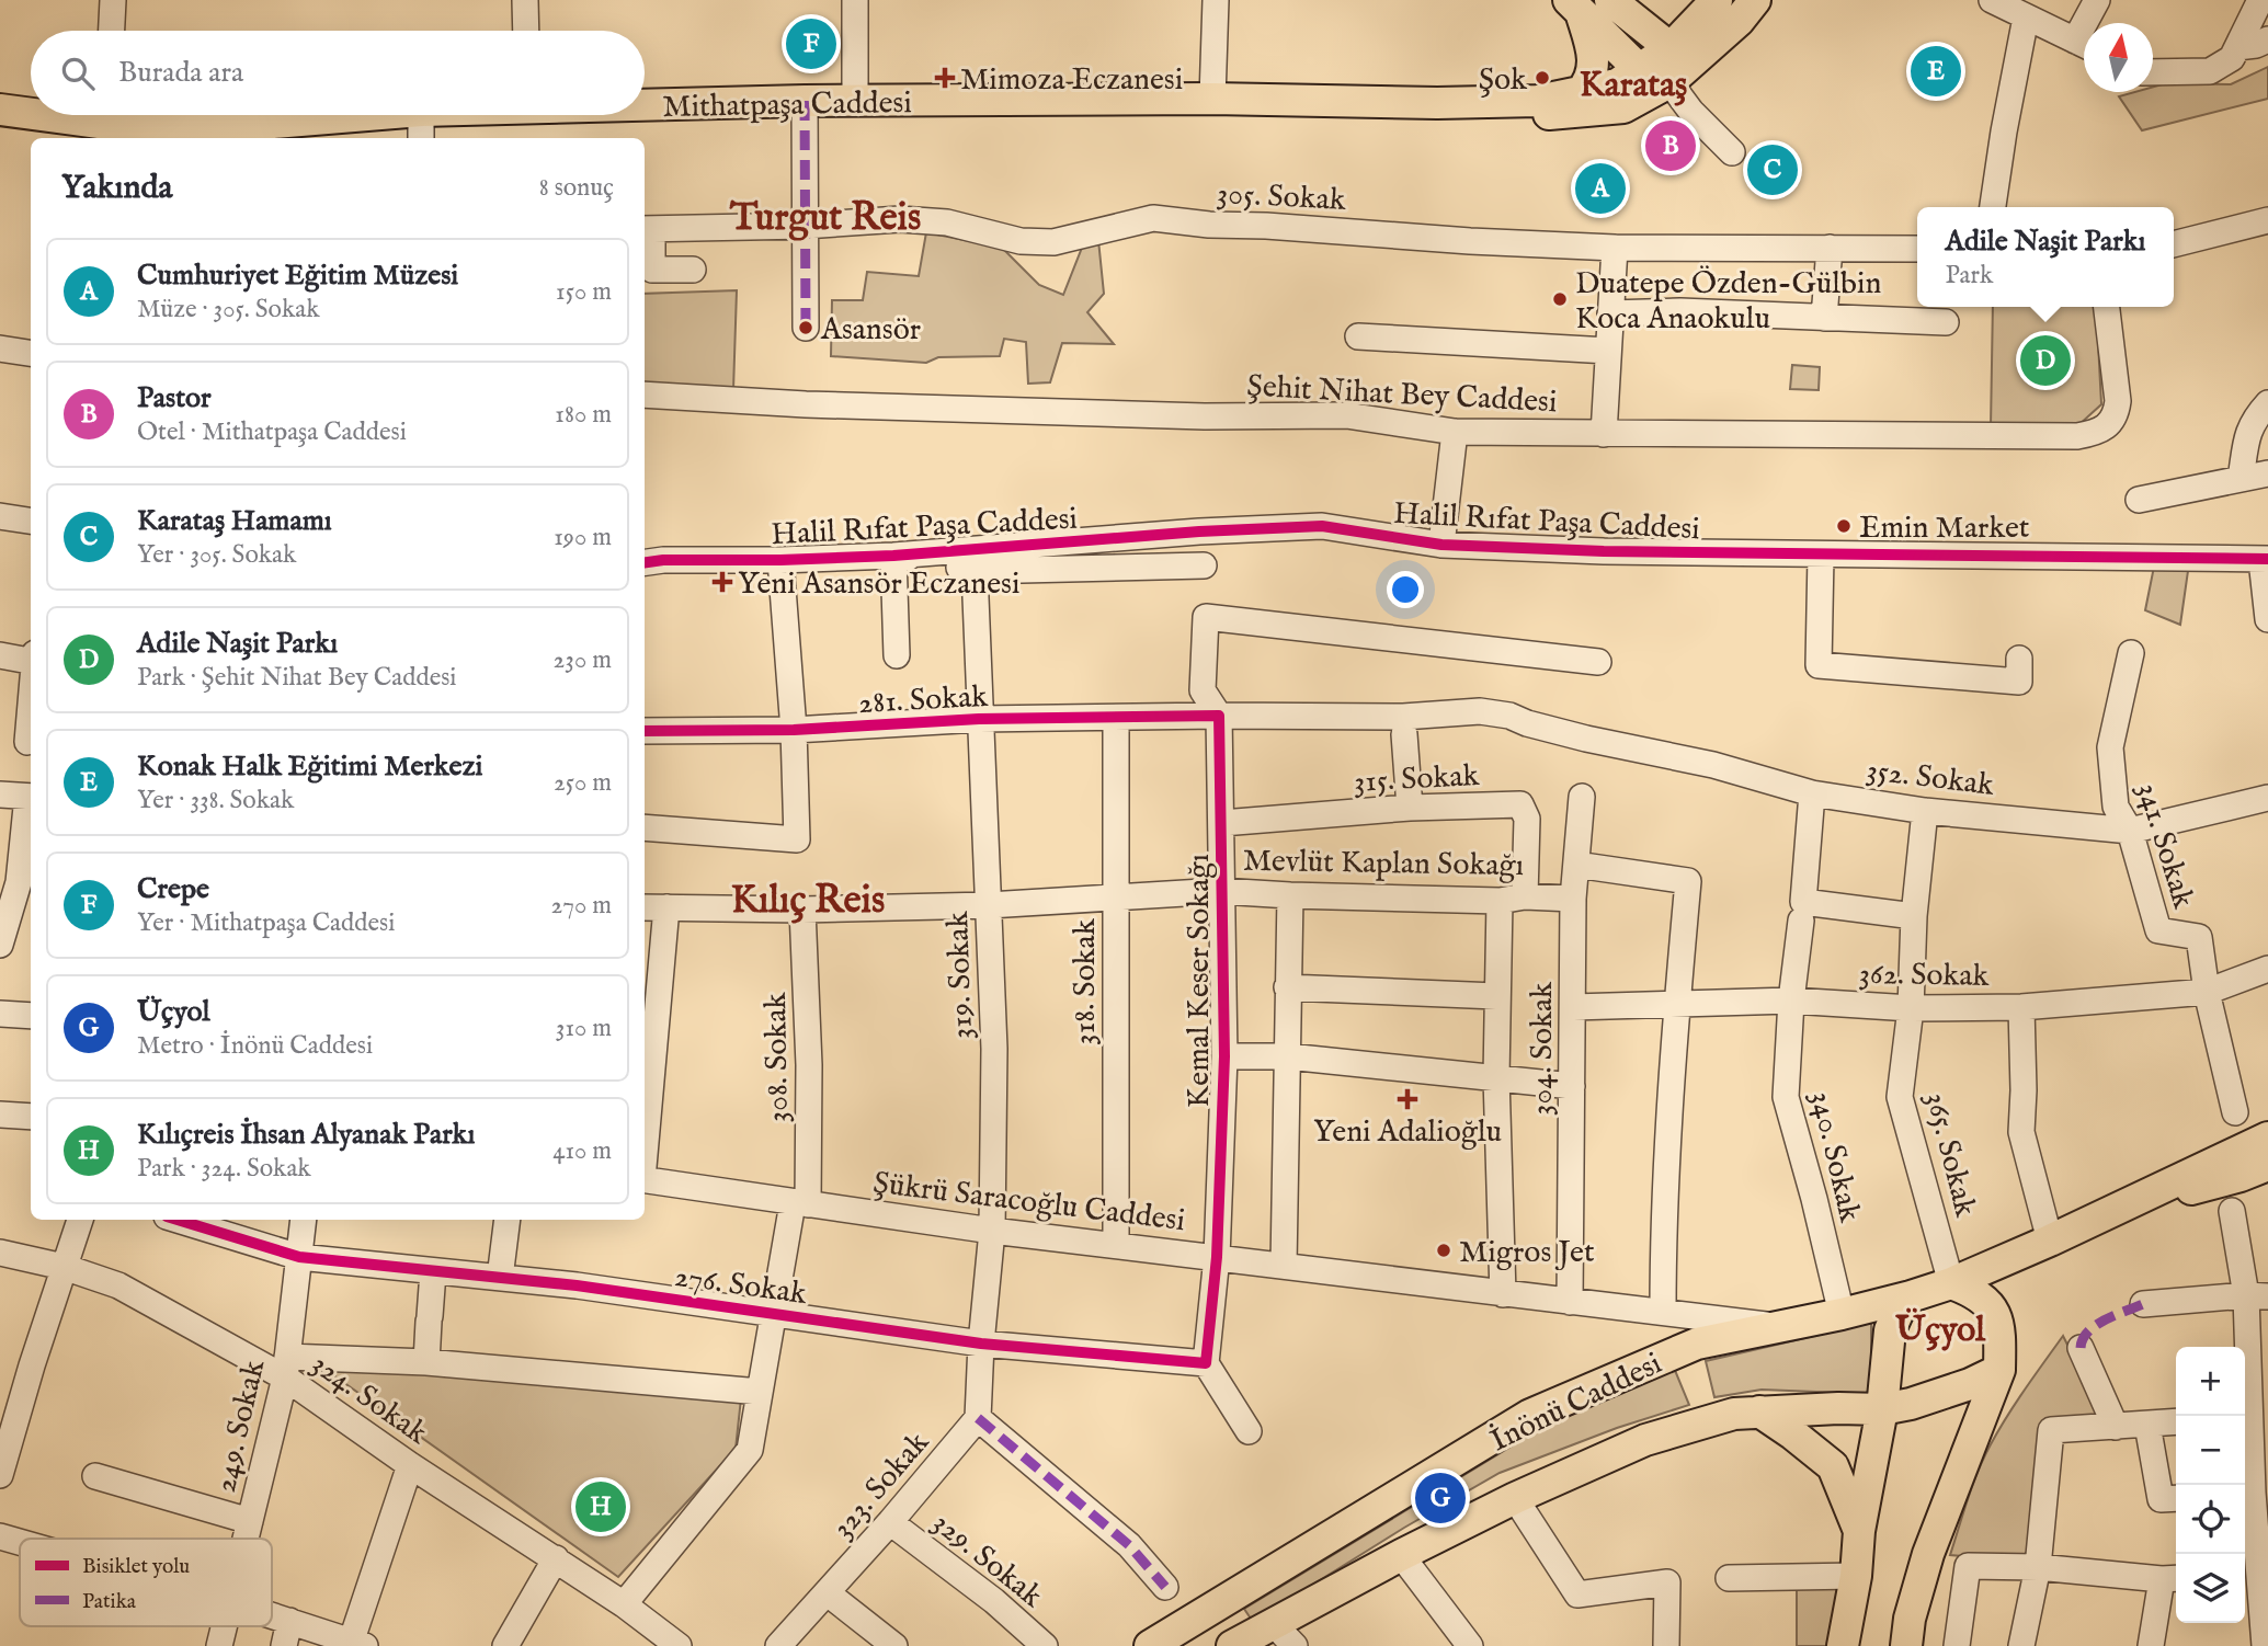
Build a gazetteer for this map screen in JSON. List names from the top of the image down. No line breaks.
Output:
{"streets":{"main road":["Mithatpaşa Caddesi","İnönü Caddesi"],"street":["305. Sokak","Şehit Nihat Bey Caddesi","Halil Rıfat Paşa Caddesi","281. Sokak","352. Sokak","315. Sokak","341. Sokak","Mevlüt Kaplan Sokağı","362. Sokak","319. Sokak","Kemal Keser Sokağı","318. Sokak","304. Sokak","308. Sokak","365. Sokak","340. Sokak","Şükrü Saracoğlu Caddesi","276. Sokak","324. Sokak","249. Sokak","323. Sokak","329. Sokak"]},"crossings":[["281. Sokak","352. Sokak"],["281. Sokak","319. Sokak"],["281. Sokak","Kemal Keser Sokağı"],["281. Sokak","318. Sokak"],["352. Sokak","341. Sokak"],["352. Sokak","365. Sokak"],["352. Sokak","340. Sokak"],["315. Sokak","Mevlüt Kaplan Sokağı"],["315. Sokak","Kemal Keser Sokağı"],["341. Sokak","362. Sokak"],["Mevlüt Kaplan Sokağı","319. Sokak"],["Mevlüt Kaplan Sokağı","Kemal Keser Sokağı"],["Mevlüt Kaplan Sokağı","318. Sokak"],["Mevlüt Kaplan Sokağı","304. Sokak"],["Mevlüt Kaplan Sokağı","308. Sokak"],["362. Sokak","304. Sokak"],["362. Sokak","365. Sokak"],["362. Sokak","340. Sokak"],["319. Sokak","Şükrü Saracoğlu Caddesi"],["319. Sokak","276. Sokak"],["Kemal Keser Sokağı","Şükrü Saracoğlu Caddesi"],["318. Sokak","Şükrü Saracoğlu Caddesi"],["304. Sokak","Şükrü Saracoğlu Caddesi"],["308. Sokak","Şükrü Saracoğlu Caddesi"],["308. Sokak","276. Sokak"],["308. Sokak","324. Sokak"],["365. Sokak","İnönü Caddesi"],["340. Sokak","İnönü Caddesi"],["Şükrü Saracoğlu Caddesi","İnönü Caddesi"],["276. Sokak","249. Sokak"],["324. Sokak","249. Sokak"],["323. Sokak","329. Sokak"]],"districts":["Karataş","Turgut Reis","Kılıç Reis","Üçyol"],"places":{"health":["Mimoza Eczanesi","Yeni Asansör Eczanesi","Yeni Adalioğlu"],"other":["Şok","Duatepe Özden-Gülbin Koca Anaokulu","Asansör","Emin Market","Migros Jet"]},"legend":["Bisiklet yolu","Patika"],"north":"top","page":{"pins":["F","E","B","C","A","D","G","H"],"search":"Burada ara","heading":["Yakında","8 sonuç"],"popup":["Adile Naşit Parkı","Park"],"list":[{"mark":"A","name":"Cumhuriyet Eğitim Müzesi","note":"Müze · 305. Sokak","value":"150 m"},{"mark":"B","name":"Pastor","note":"Otel · Mithatpaşa Caddesi","value":"180 m"},{"mark":"C","name":"Karataş Hamamı","note":"Yer · 305. Sokak","value":"190 m"},{"mark":"D","name":"Adile Naşit Parkı","note":"Park · Şehit Nihat Bey Caddesi","value":"230 m"},{"mark":"E","name":"Konak Halk Eğitimi Merkezi","note":"Yer · 338. Sokak","value":"250 m"},{"mark":"F","name":"Crepe","note":"Yer · Mithatpaşa Caddesi","value":"270 m"},{"mark":"G","name":"Üçyol","note":"Metro · İnönü Caddesi","value":"310 m"},{"mark":"H","name":"Kılıçreis İhsan Alyanak Parkı","note":"Park · 324. Sokak","value":"410 m"}],"map_buttons":["+","−"]}}
